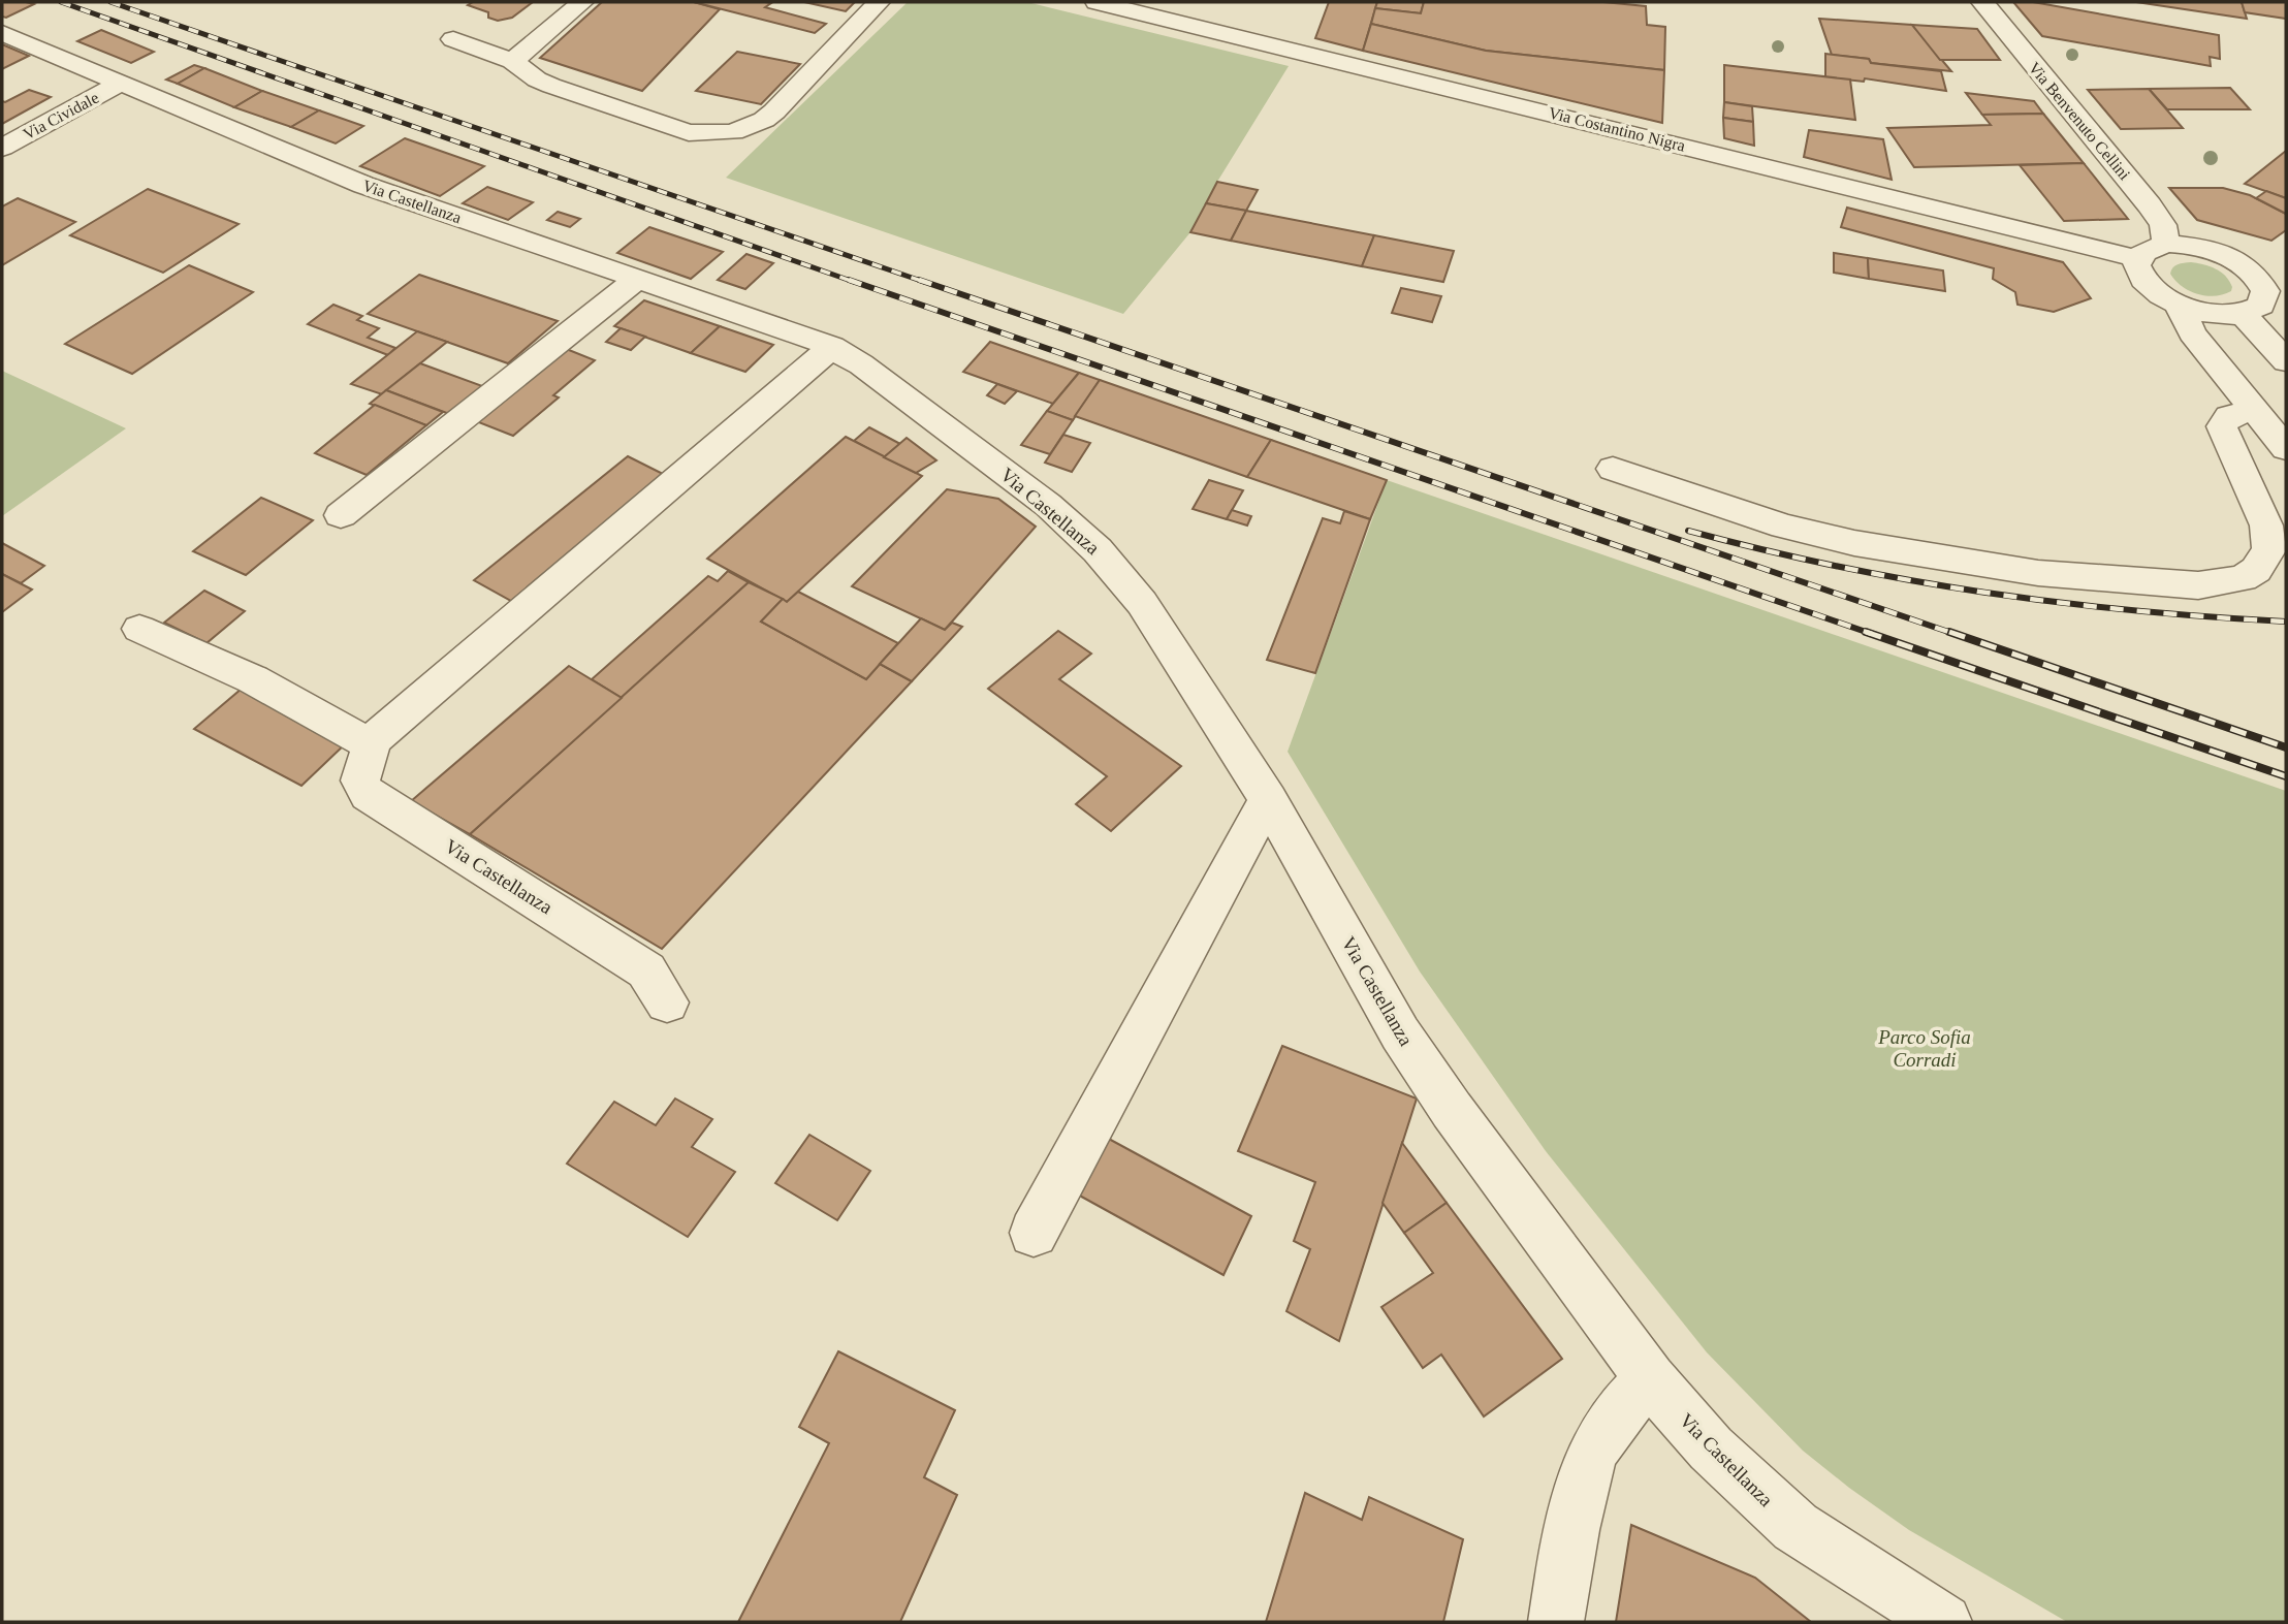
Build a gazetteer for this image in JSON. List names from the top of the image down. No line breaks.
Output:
{"streets":{"street":["Via Cividale","Via Benvenuto Cellini","Via Costantino Nigra","Via Castellanza"]},"crossings":[["Via Cividale","Via Castellanza"]],"parks":["Parco Sofia Corradi"]}
